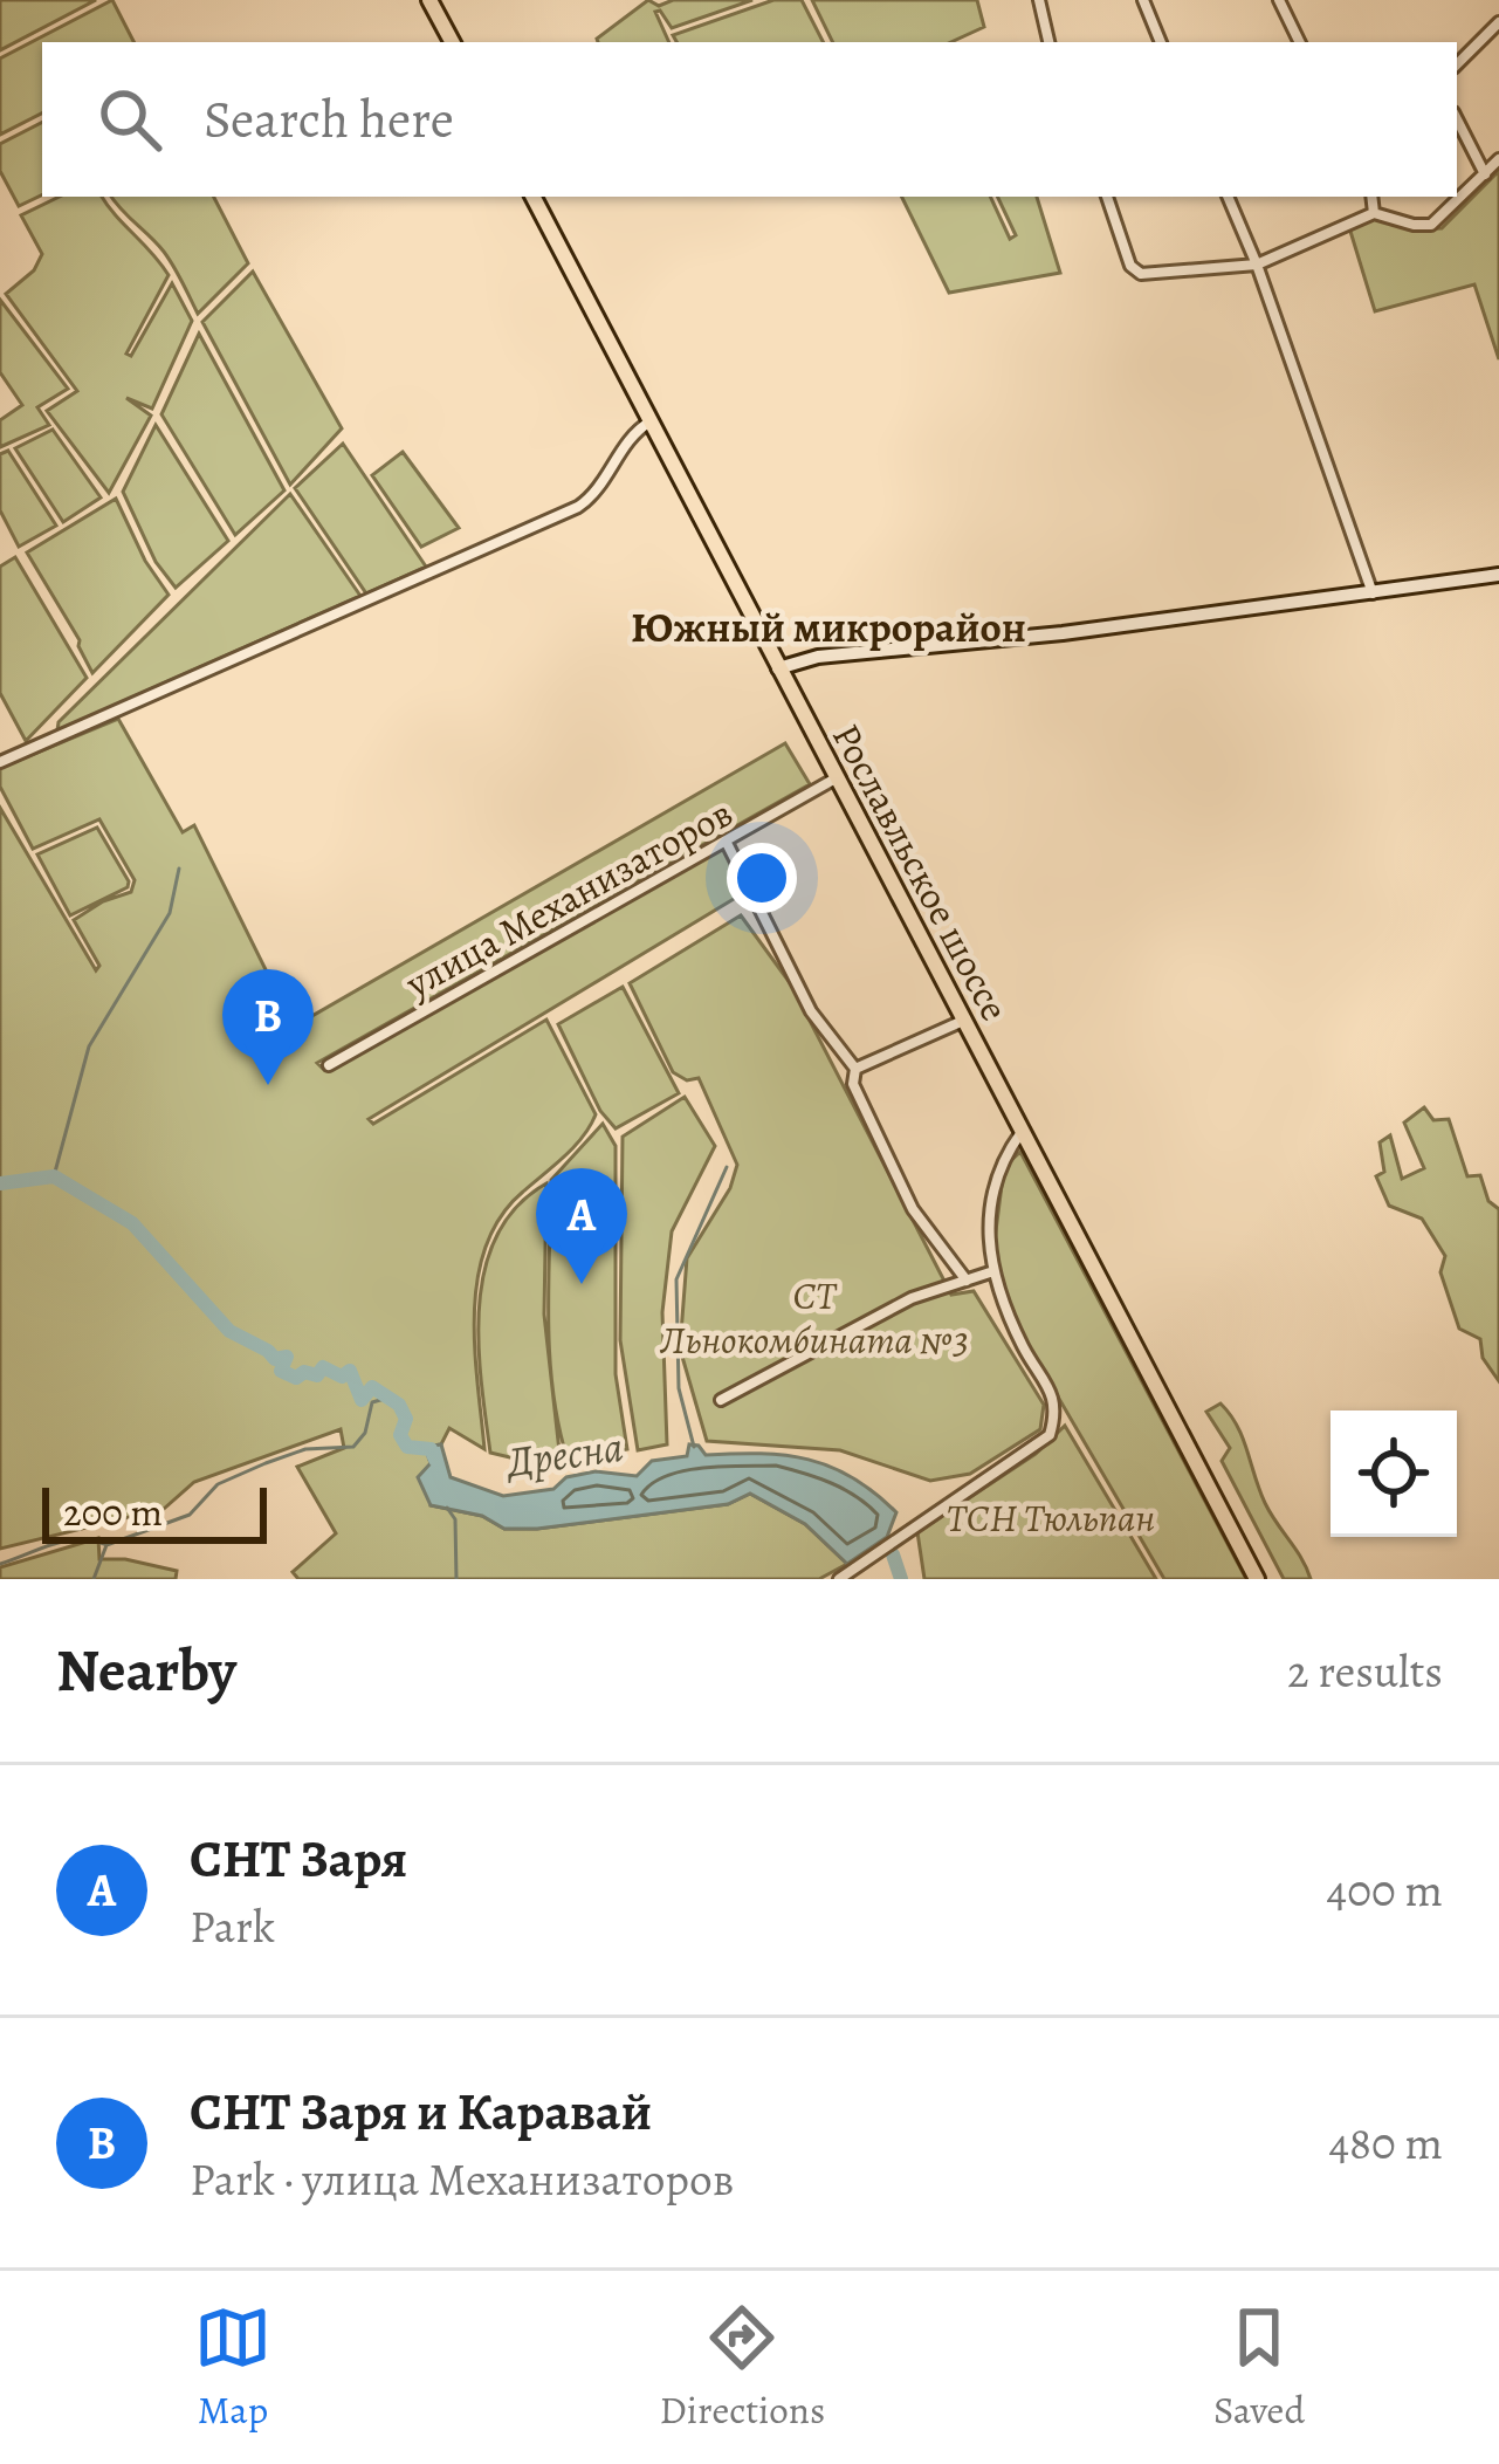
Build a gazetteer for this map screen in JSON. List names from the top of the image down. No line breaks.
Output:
{"streets":{"main road":["Рославльское шоссе"],"street":["улица Механизаторов"]},"crossings":[["Рославльское шоссе","улица Механизаторов"]],"districts":["Южный микрорайон"],"water":["Дресна"],"parks":["СТ Льнокомбината №3","ТСН Тюльпан"],"scale_bar":"200 m","page":{"search":"Search here","pins":["B","A"],"scale":"200 m","heading":["Nearby","2 results"],"list":[{"mark":"A","name":"СНТ Заря","note":"Park","value":"400 m"},{"mark":"B","name":"СНТ Заря и Каравай","note":"Park · улица Механизаторов","value":"480 m"}],"nav":["Map","Directions","Saved"]}}
